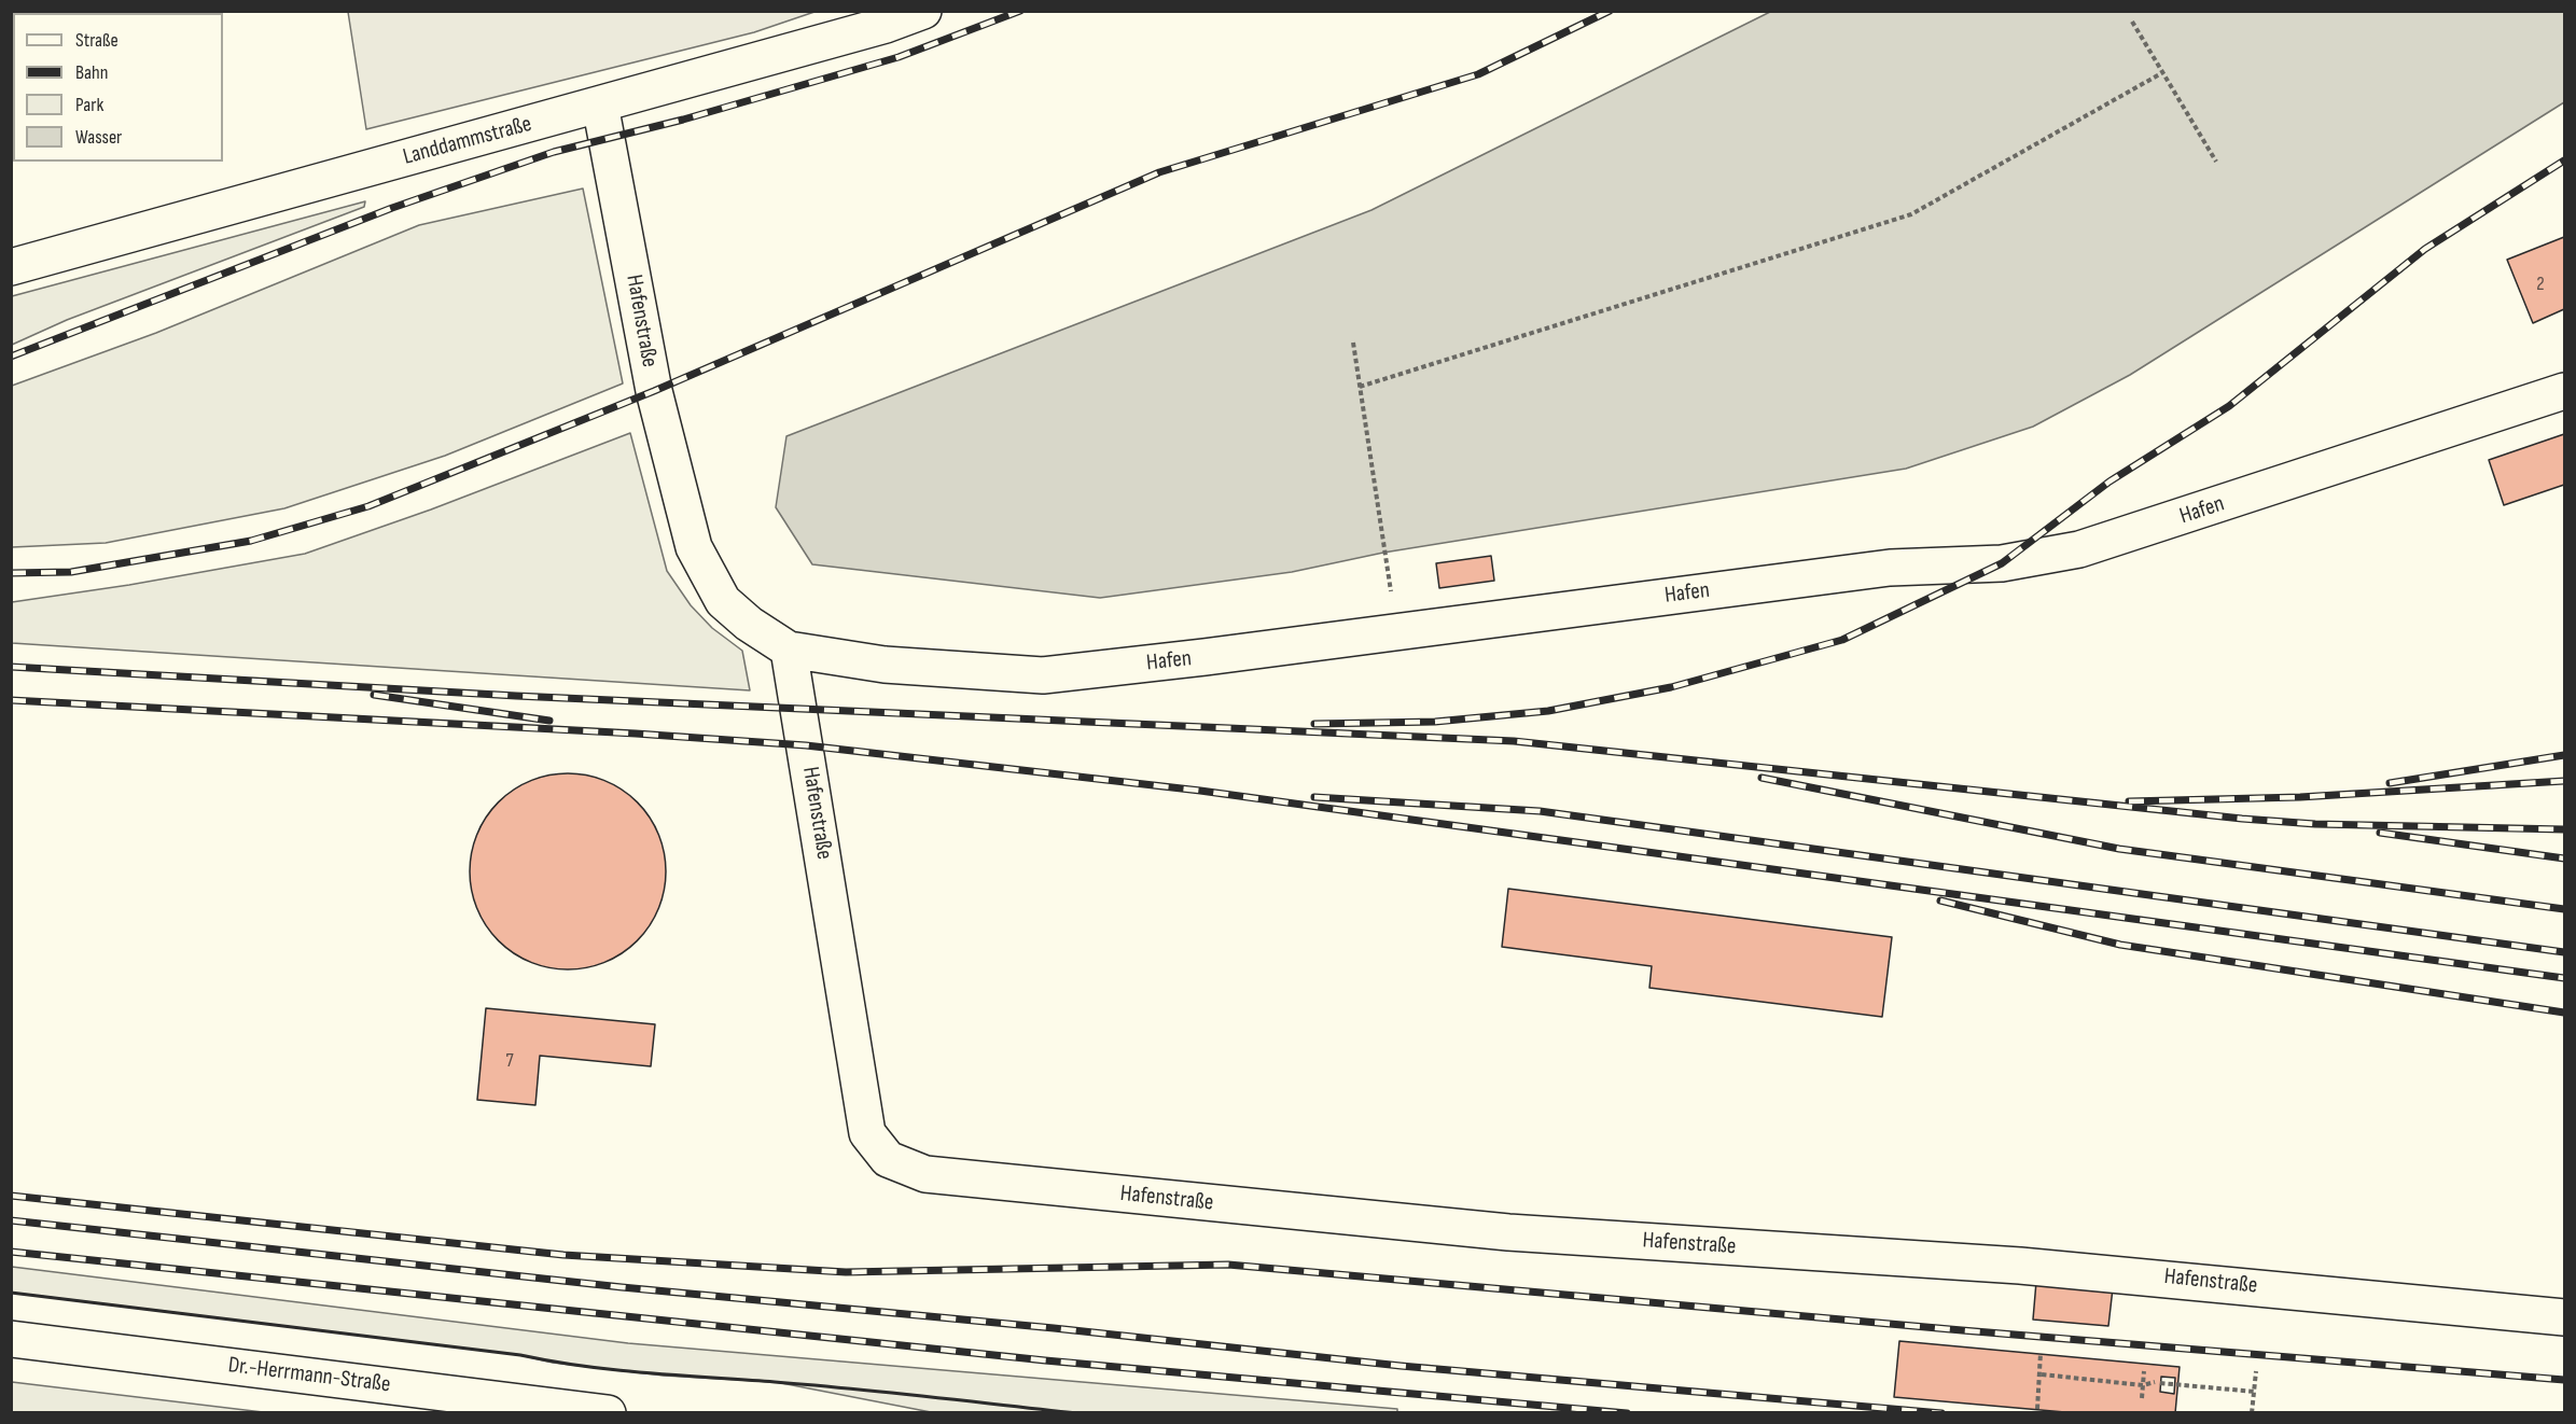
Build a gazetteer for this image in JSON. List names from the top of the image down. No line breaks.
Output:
{"streets":{"street":["Landdammstraße","Hafenstraße","Hafen","Dr.-Herrmann-Straße"]},"crossings":[["Landdammstraße","Hafenstraße"],["Hafenstraße","Hafen"]],"house_numbers":["2","7"],"legend":["Straße","Bahn","Park","Wasser"]}
